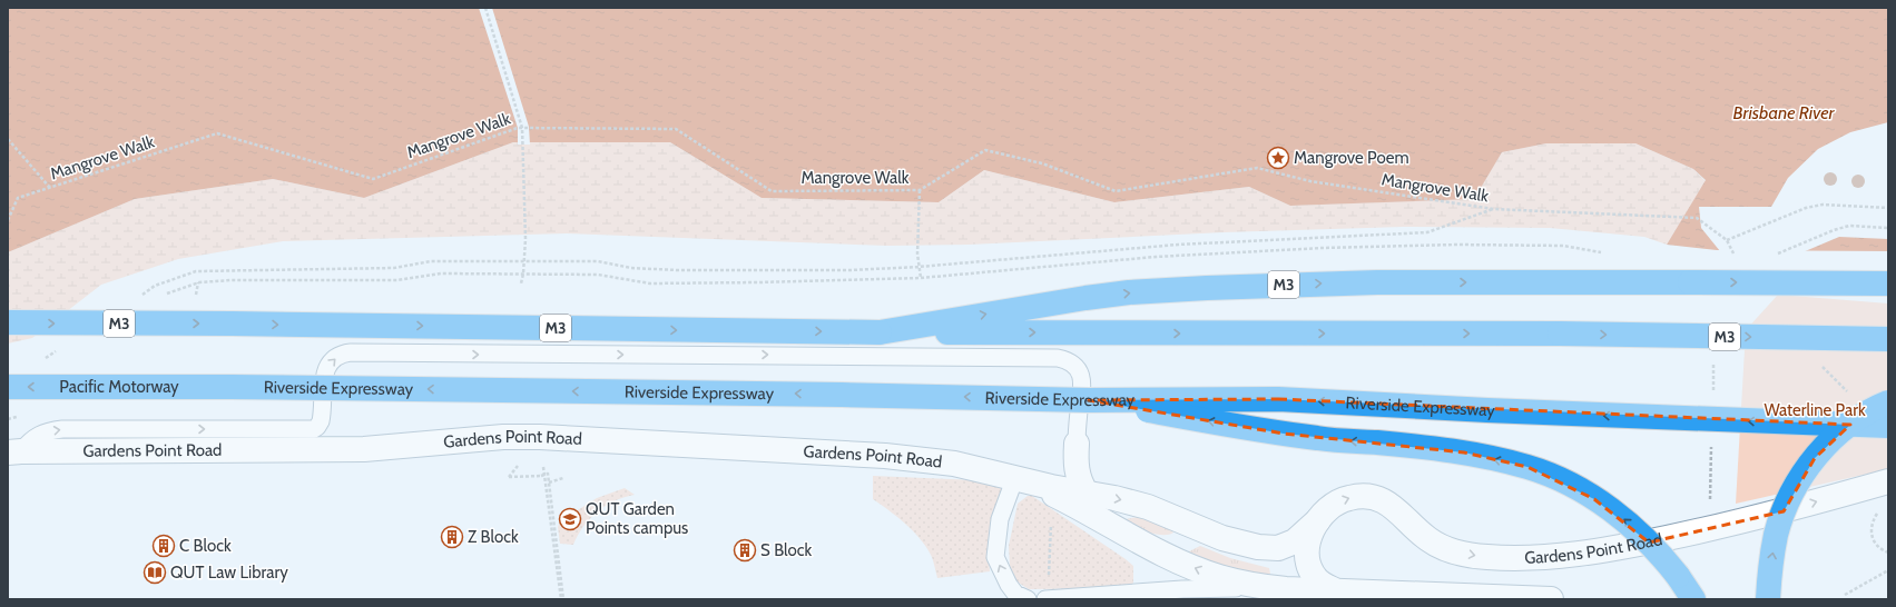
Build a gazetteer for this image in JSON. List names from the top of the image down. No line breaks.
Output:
{"streets":{"highway":["M3","Pacific Motorway","Riverside Expressway"],"street":["Gardens Point Road"],"path":["Mangrove Walk"]},"crossings":[["Pacific Motorway","Riverside Expressway"]],"water":["Brisbane River"],"parks":["Waterline Park"],"places":{"place":["Mangrove Poem"],"school or university":["QUT Garden Points campus"],"building":["Z Block","C Block","S Block"],"library":["QUT Law Library"]}}
